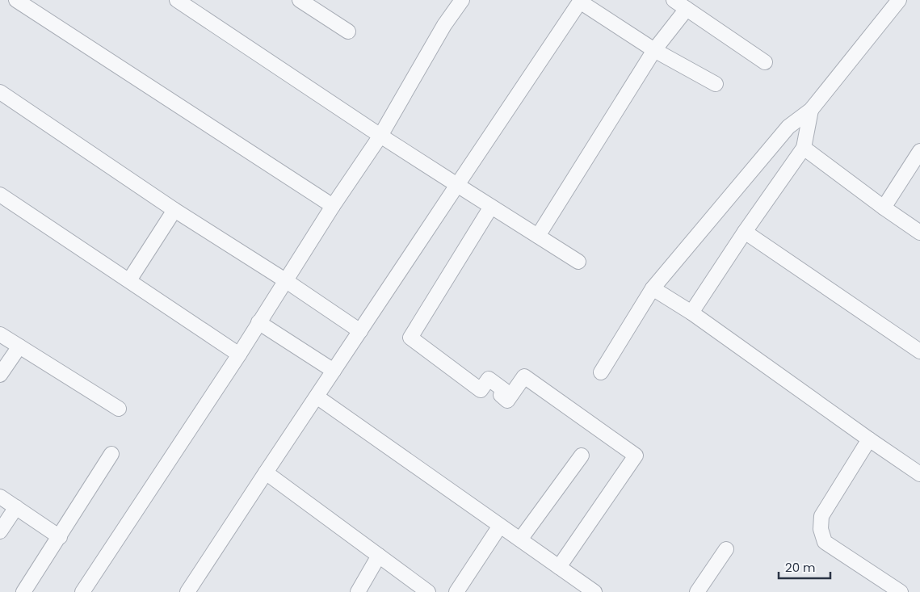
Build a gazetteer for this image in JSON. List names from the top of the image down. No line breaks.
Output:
{"scale_bar":"20 m"}
